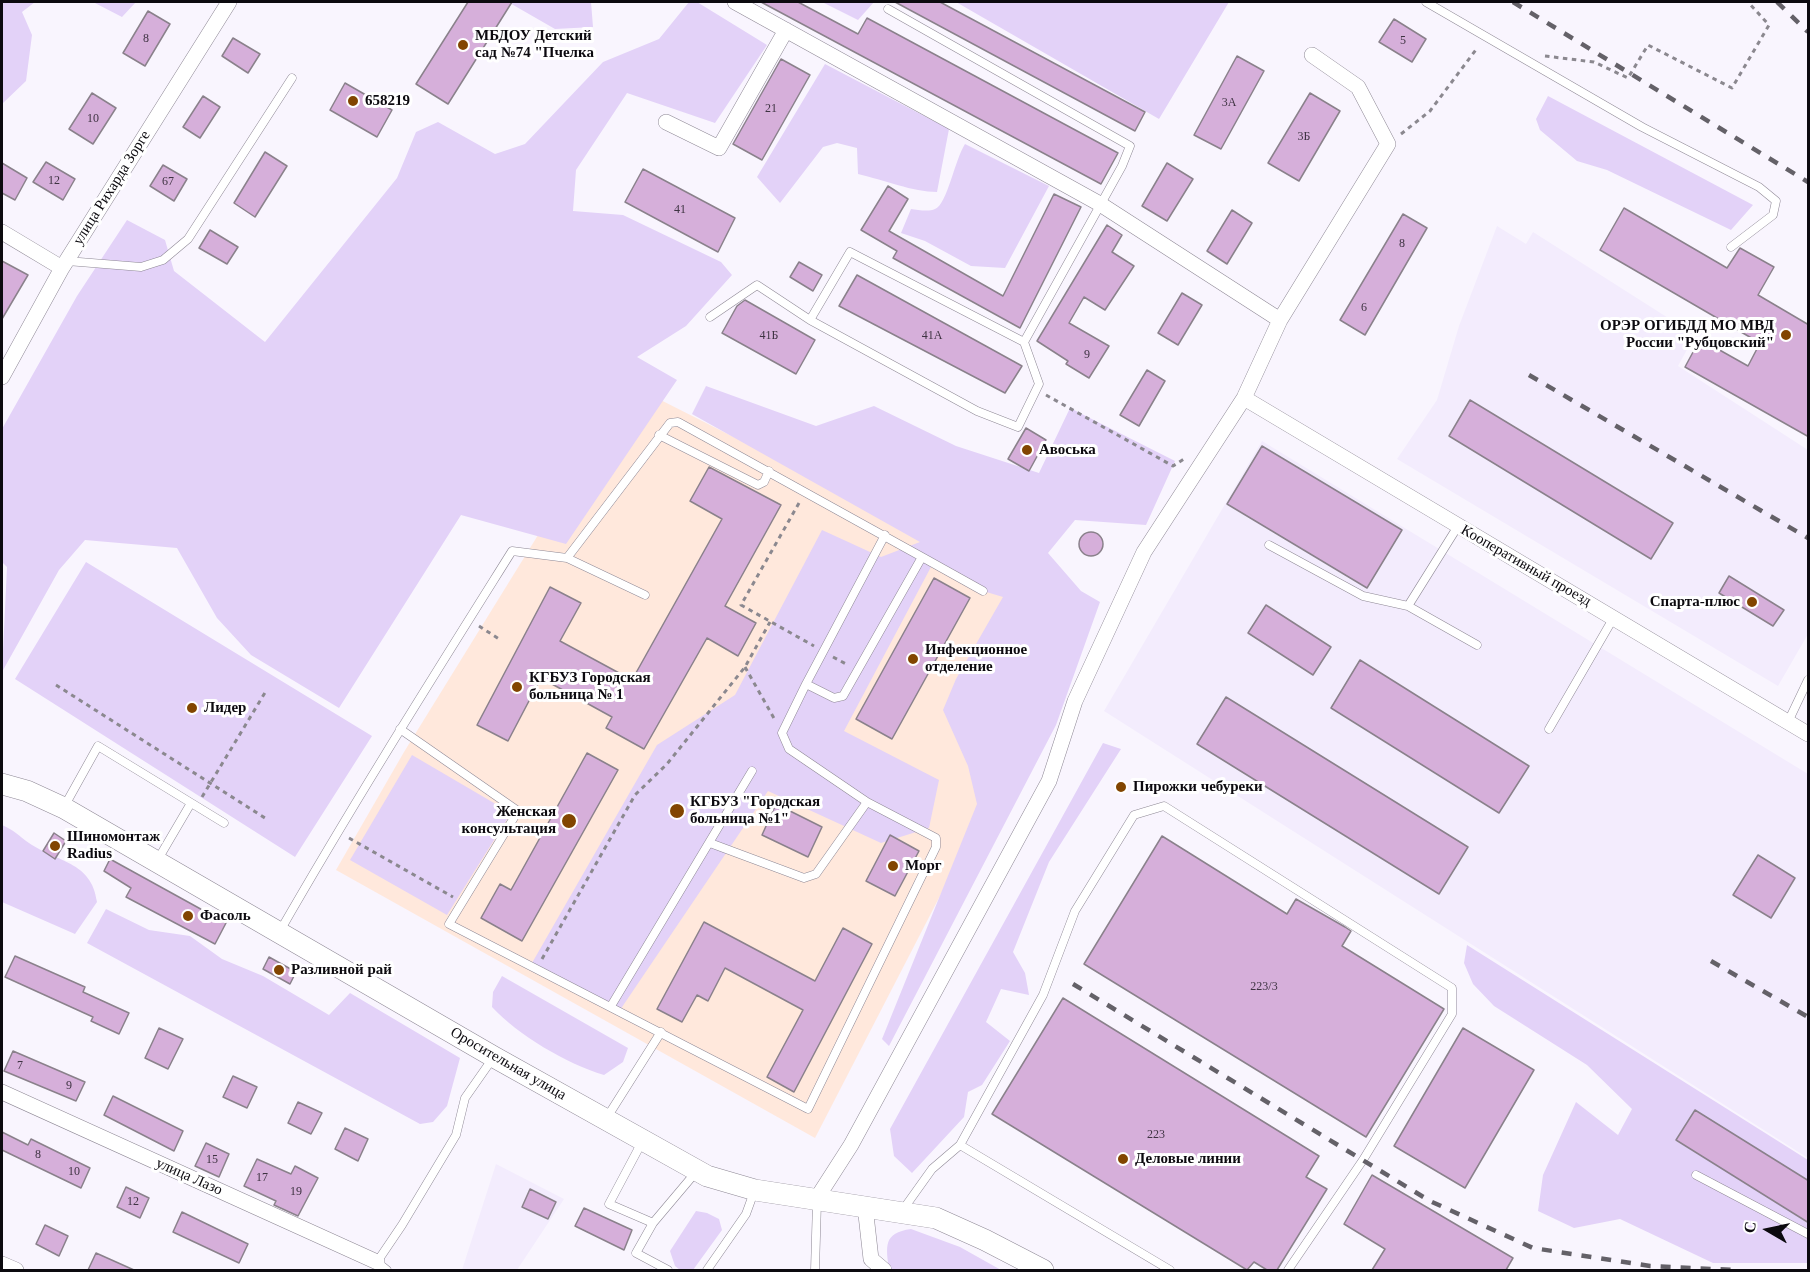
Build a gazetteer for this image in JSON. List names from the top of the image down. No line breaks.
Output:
{"streets":{"main road":["Оросительная улица"],"street":["улица Рихарда Зорге","Кооперативный проезд","улица Лазо"]},"places":["МБДОУ Детский сад №74 \"Пчелка","658219","ОРЭР ОГИБДД МО МВД России \"Рубцовский\"","Авоська","Спарта-плюс","Инфекционное отделение","КГБУЗ Городская больница № 1","Лидер","Пирожки чебуреки","КГБУЗ \"Городская больница №1\"","Женская консультация","Шиномонтаж Radius","Морг","Фасоль","Разливной рай","Деловые линии"],"house_numbers":["8","5","3А","21","10","3Б","12","67","41","8","6","41Б","41А","9","223/3","7","9","223","8","15","10","17","19","12"],"north":"left"}
